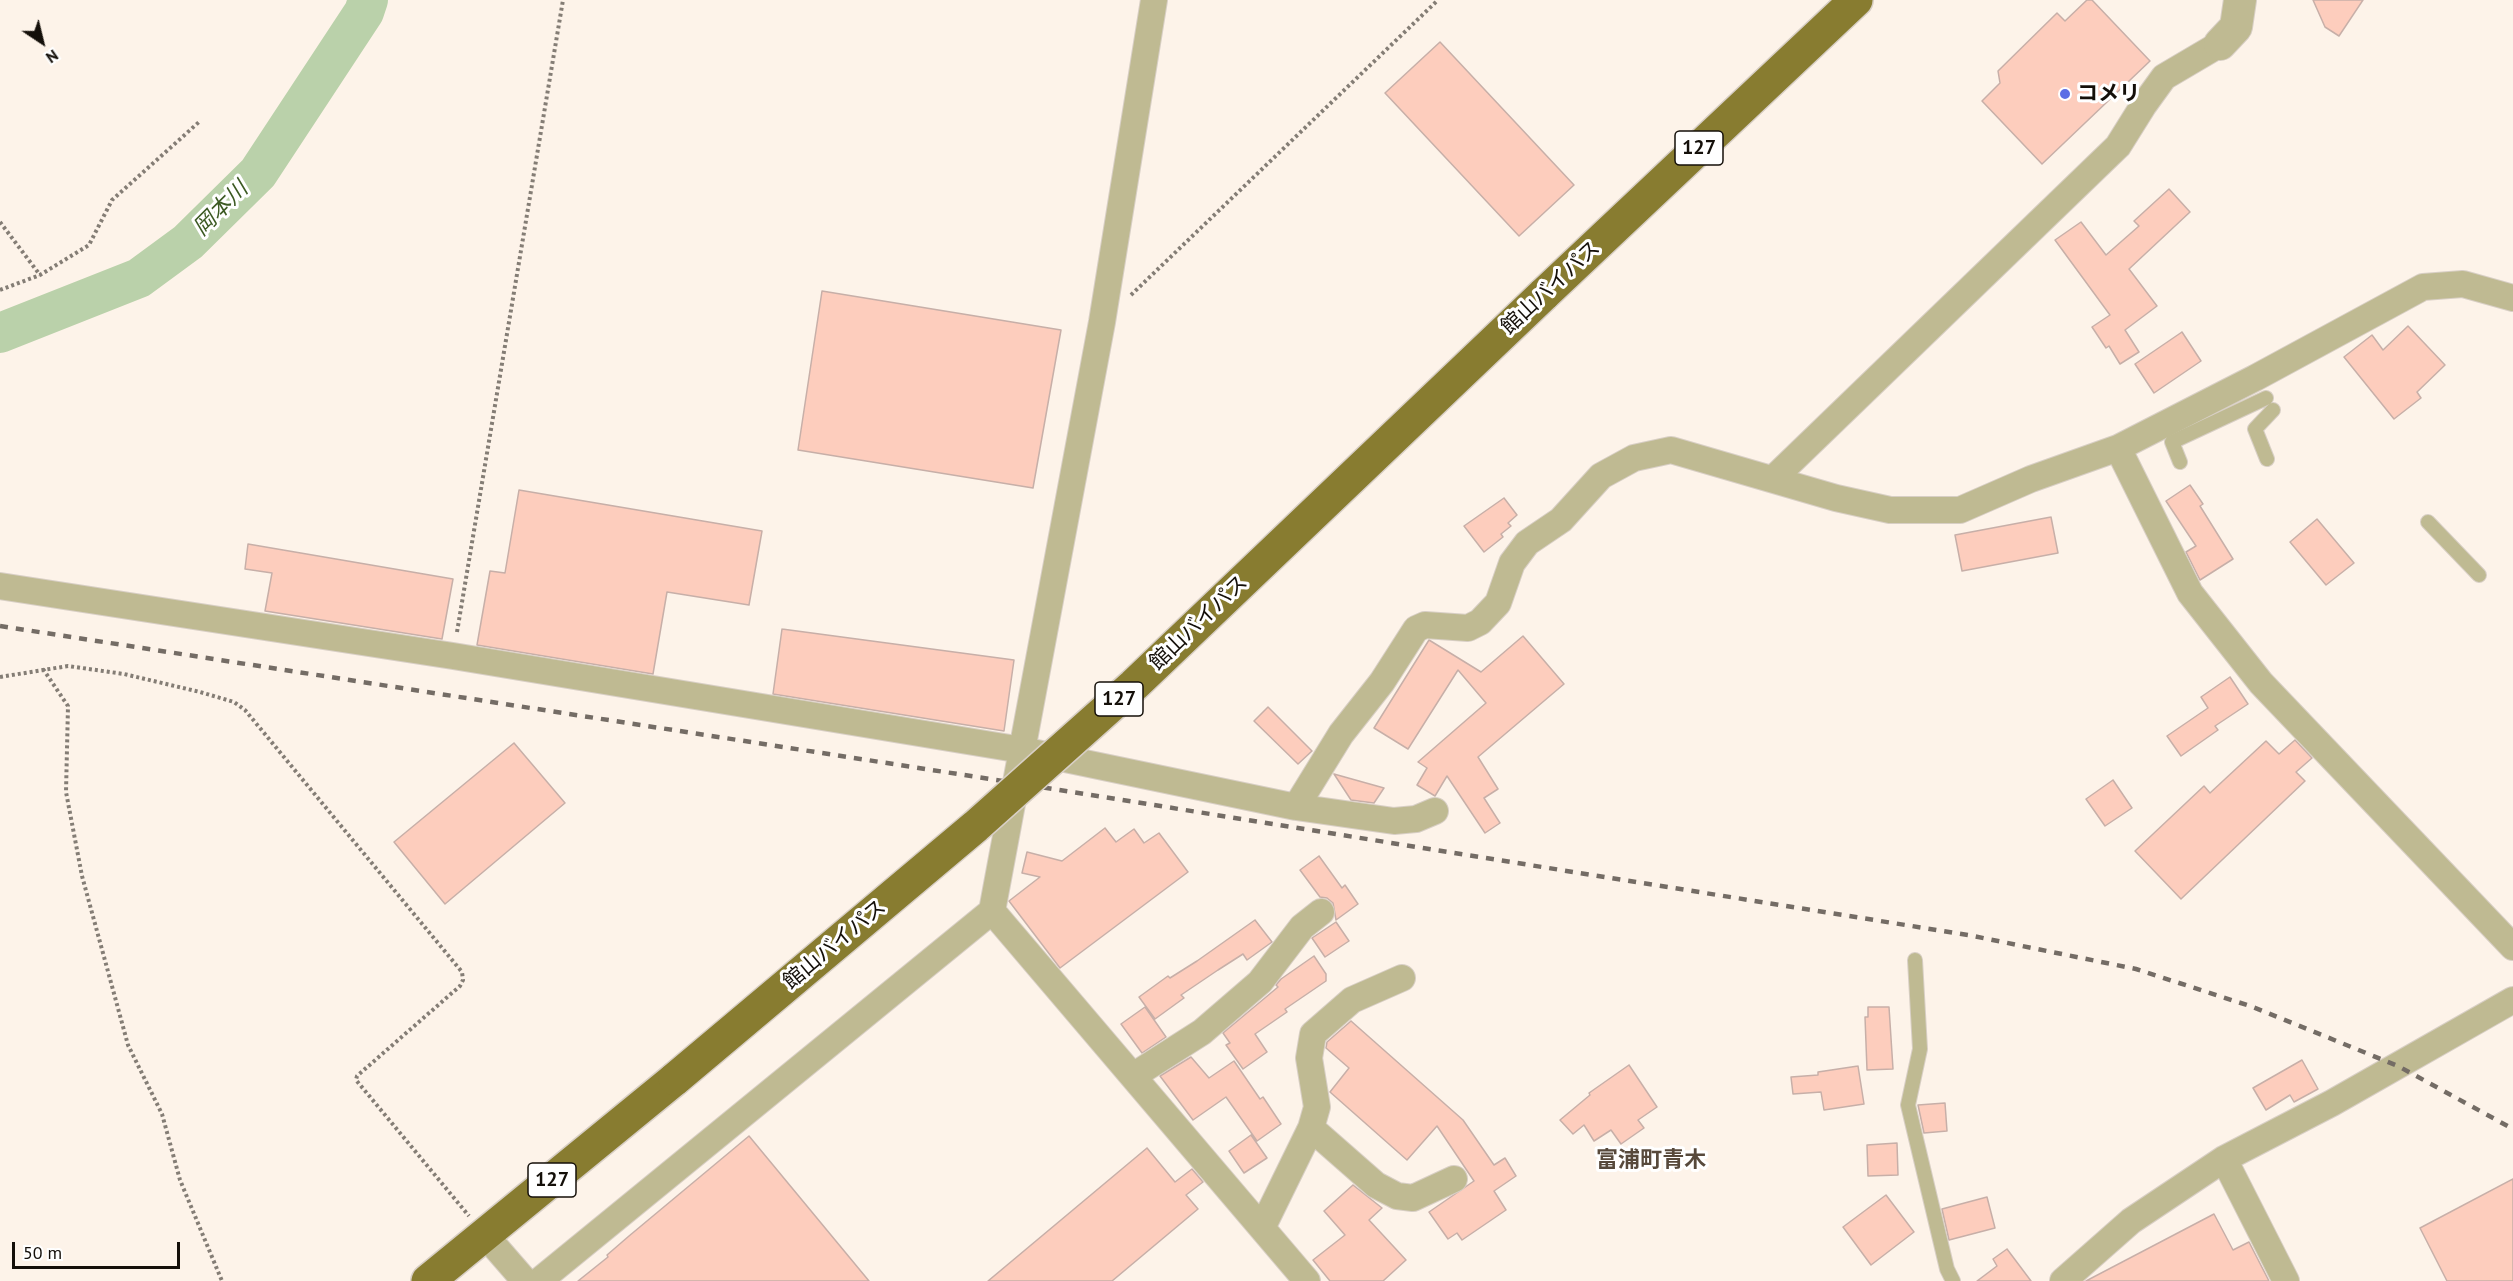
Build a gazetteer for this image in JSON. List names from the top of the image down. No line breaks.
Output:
{"streets":{"highway":["127","館山バイパス"]},"districts":["富浦町青木"],"water":["岡本川"],"places":["コメリ"],"scale_bar":"50 m","north":"bottom right"}
